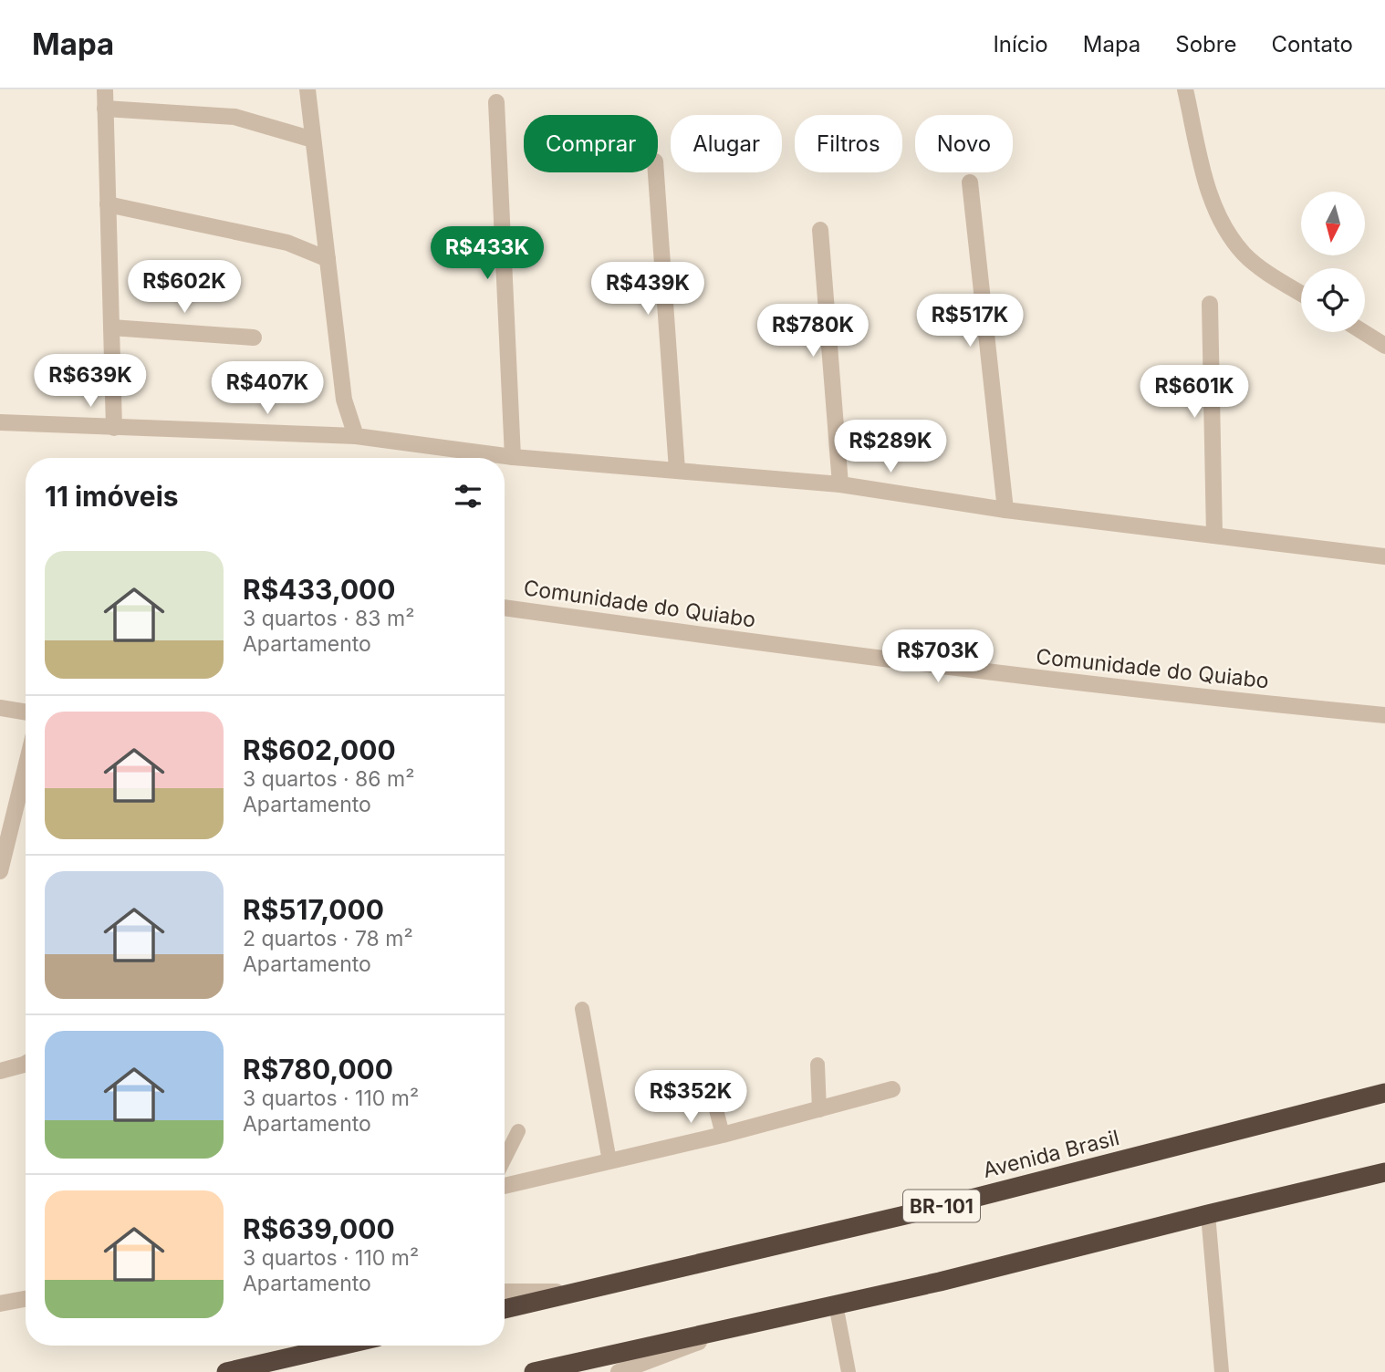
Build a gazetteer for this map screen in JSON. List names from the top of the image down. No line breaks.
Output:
{"streets":{"highway":["Avenida Brasil","BR-101"],"street":["Comunidade do Quiabo"]},"north":"bottom","page":{"header":"Mapa","nav":["Início","Mapa","Sobre","Contato"],"chip":["Comprar","Alugar","Filtros","Novo"],"price":["R$433K","R$602K","R$439K","R$517K","R$780K","R$639K","R$407K","R$601K","R$289K","R$703K","R$352K"],"heading":"11 imóveis","list":[{"name":"R$433,000","note":"3 quartos · 83 m² · Apartamento"},{"name":"R$602,000","note":"3 quartos · 86 m² · Apartamento"},{"name":"R$517,000","note":"2 quartos · 78 m² · Apartamento"},{"name":"R$780,000","note":"3 quartos · 110 m² · Apartamento"},{"name":"R$639,000","note":"3 quartos · 110 m² · Apartamento"}]}}
